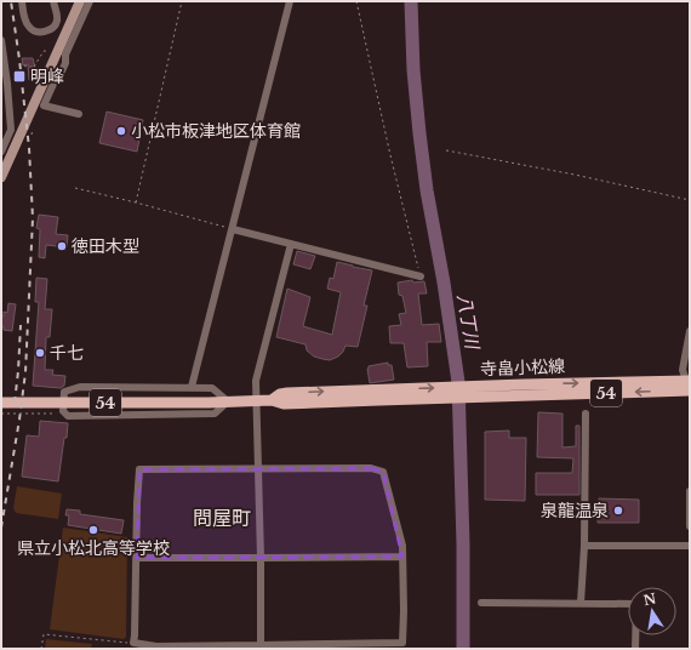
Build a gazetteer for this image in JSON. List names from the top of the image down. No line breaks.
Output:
{"streets":{"main road":["寺畠小松線","54"]},"districts":["問屋町"],"water":["八丁川"],"places":{"transit":["明峰"],"other":["小松市板津地区体育館","徳田木型","千七","泉龍温泉","県立小松北高等学校"]},"north":"top"}
